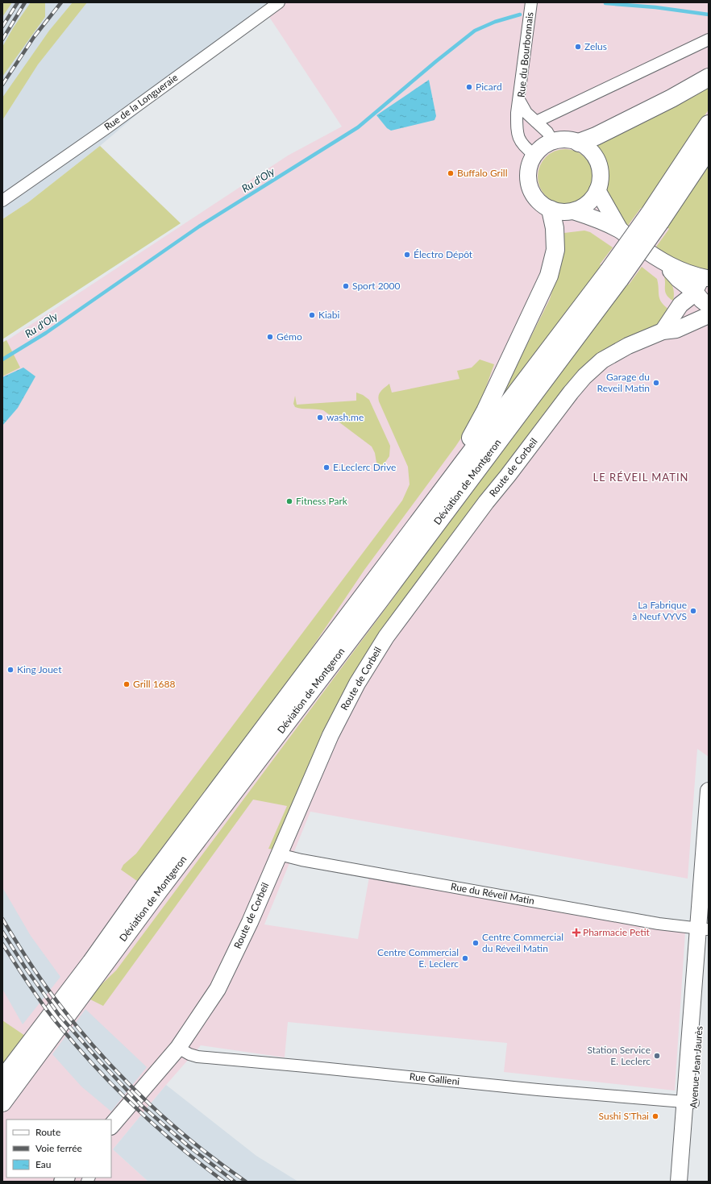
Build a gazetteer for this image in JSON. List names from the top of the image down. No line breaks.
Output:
{"streets":{"main road":["Route de Corbeil","Déviation de Montgeron","Avenue Jean Jaurès"],"street":["Rue du Bourbonnais","Rue de la Longueraie","Rue du Réveil Matin","Rue Gallieni"]},"crossings":[["Route de Corbeil","Rue du Réveil Matin"],["Route de Corbeil","Rue Gallieni"],["Avenue Jean Jaurès","Rue Gallieni"]],"districts":["LE RÉVEIL MATIN"],"water":["Ru d'Oly"],"places":{"other":["Zelus","Picard","Buffalo Grill","Électro Dépôt","Sport 2000","Kiabi","Gémo","Garage du Reveil Matin","wash.me","E.Leclerc Drive","Fitness Park","La Fabrique à Neuf VYVS","King Jouet","Grill 1688","Centre Commercial du Réveil Matin","Centre Commercial E. Leclerc","Station Service E. Leclerc","Sushi S'Thai"],"health":["Pharmacie Petit"]},"legend":["Route","Voie ferrée","Eau"]}
